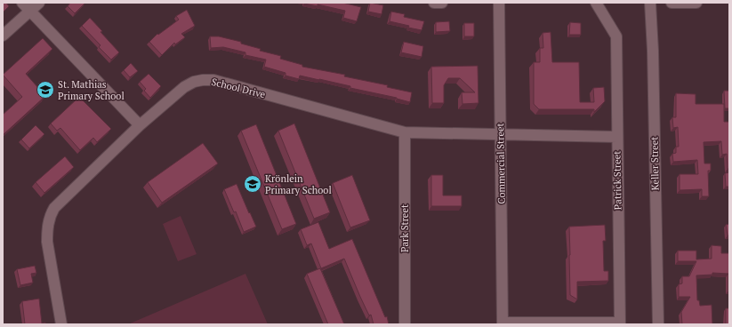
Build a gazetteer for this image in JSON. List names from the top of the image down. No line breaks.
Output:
{"streets":{"street":["School Drive","Commercial Street","Keller Street","Patrick Street","Park Street"]},"crossings":[["School Drive","Commercial Street"],["School Drive","Patrick Street"],["School Drive","Park Street"]],"places":{"school or university":["St. Mathias Primary School","Krönlein Primary School"]}}
